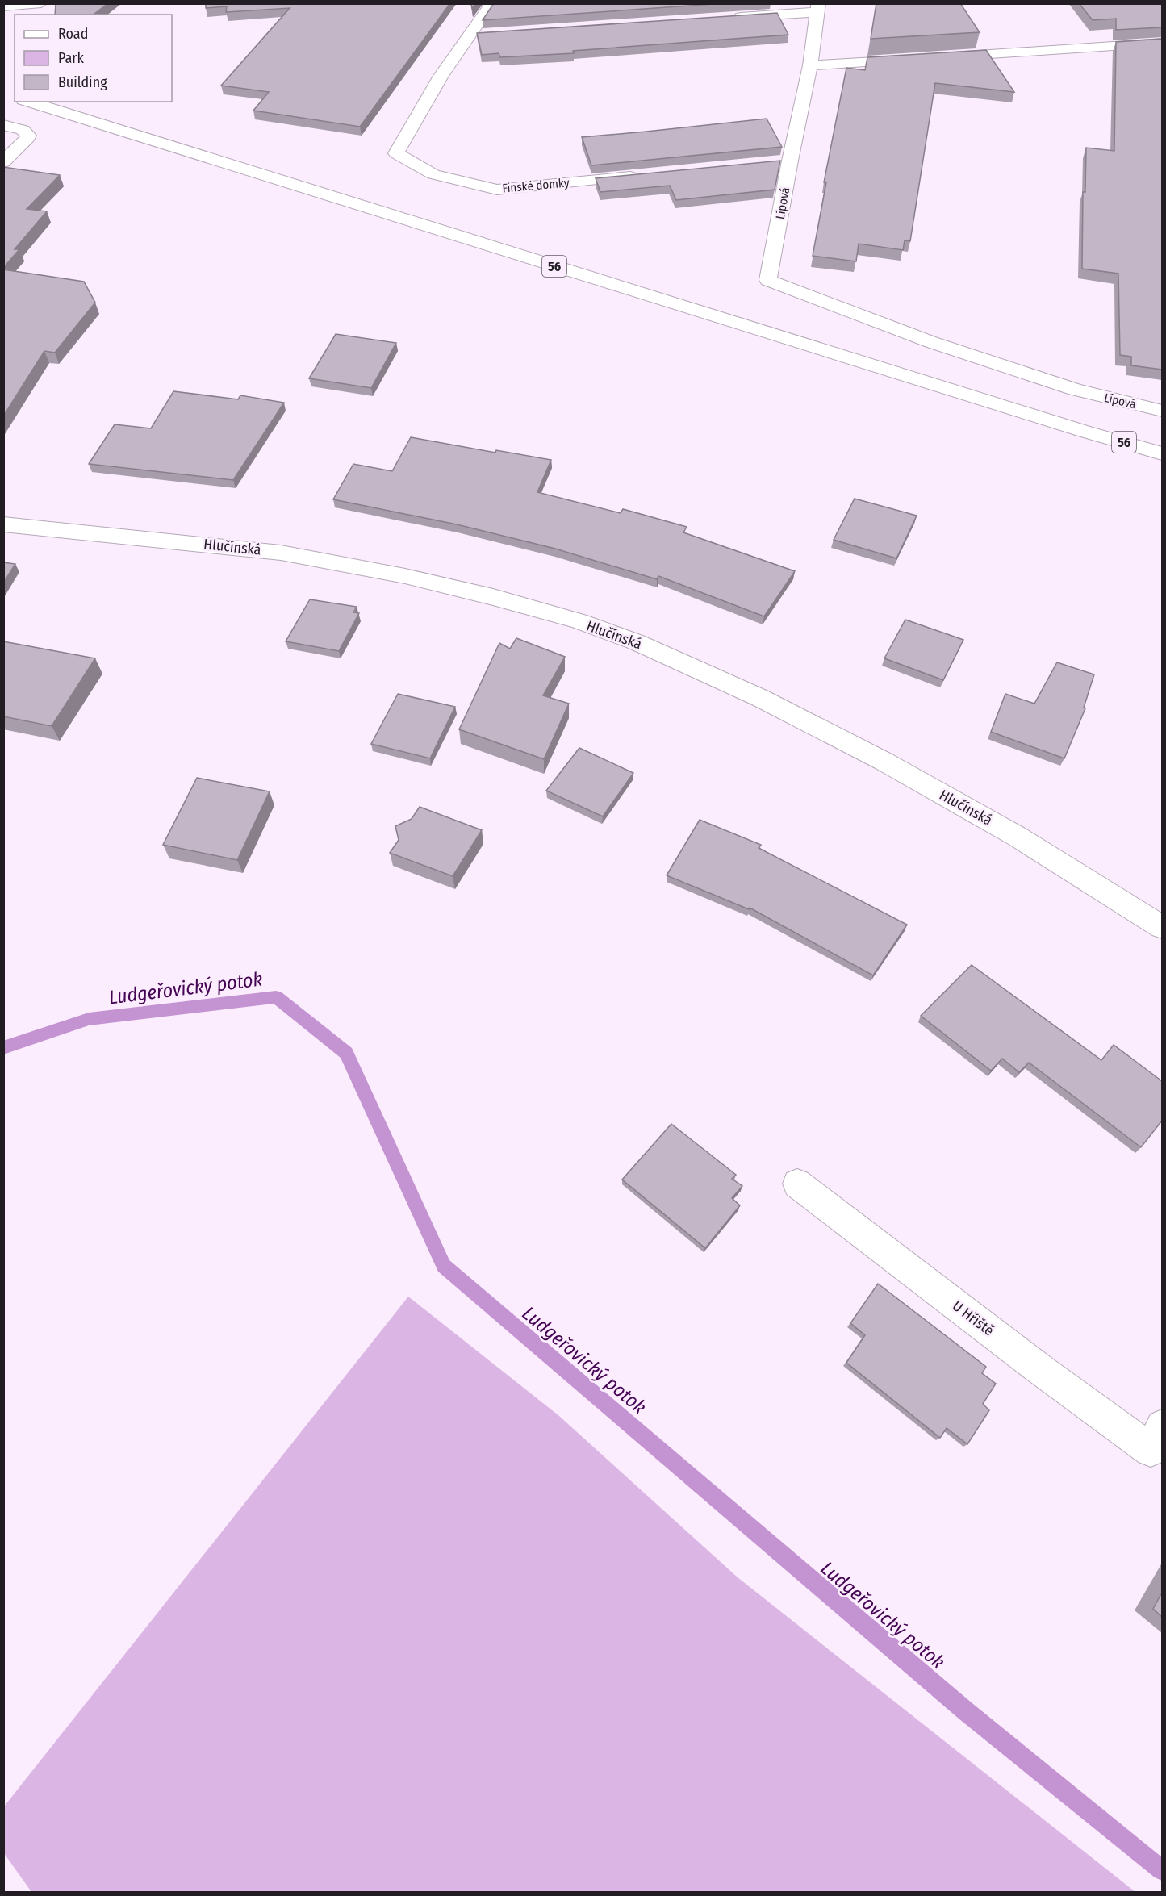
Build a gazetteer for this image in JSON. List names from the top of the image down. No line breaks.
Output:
{"streets":{"street":["Finské domky","Lípová","56","Hlučínská","U Hřiště"]},"water":["Ludgeřovický potok"],"legend":["Road","Park","Building"]}
